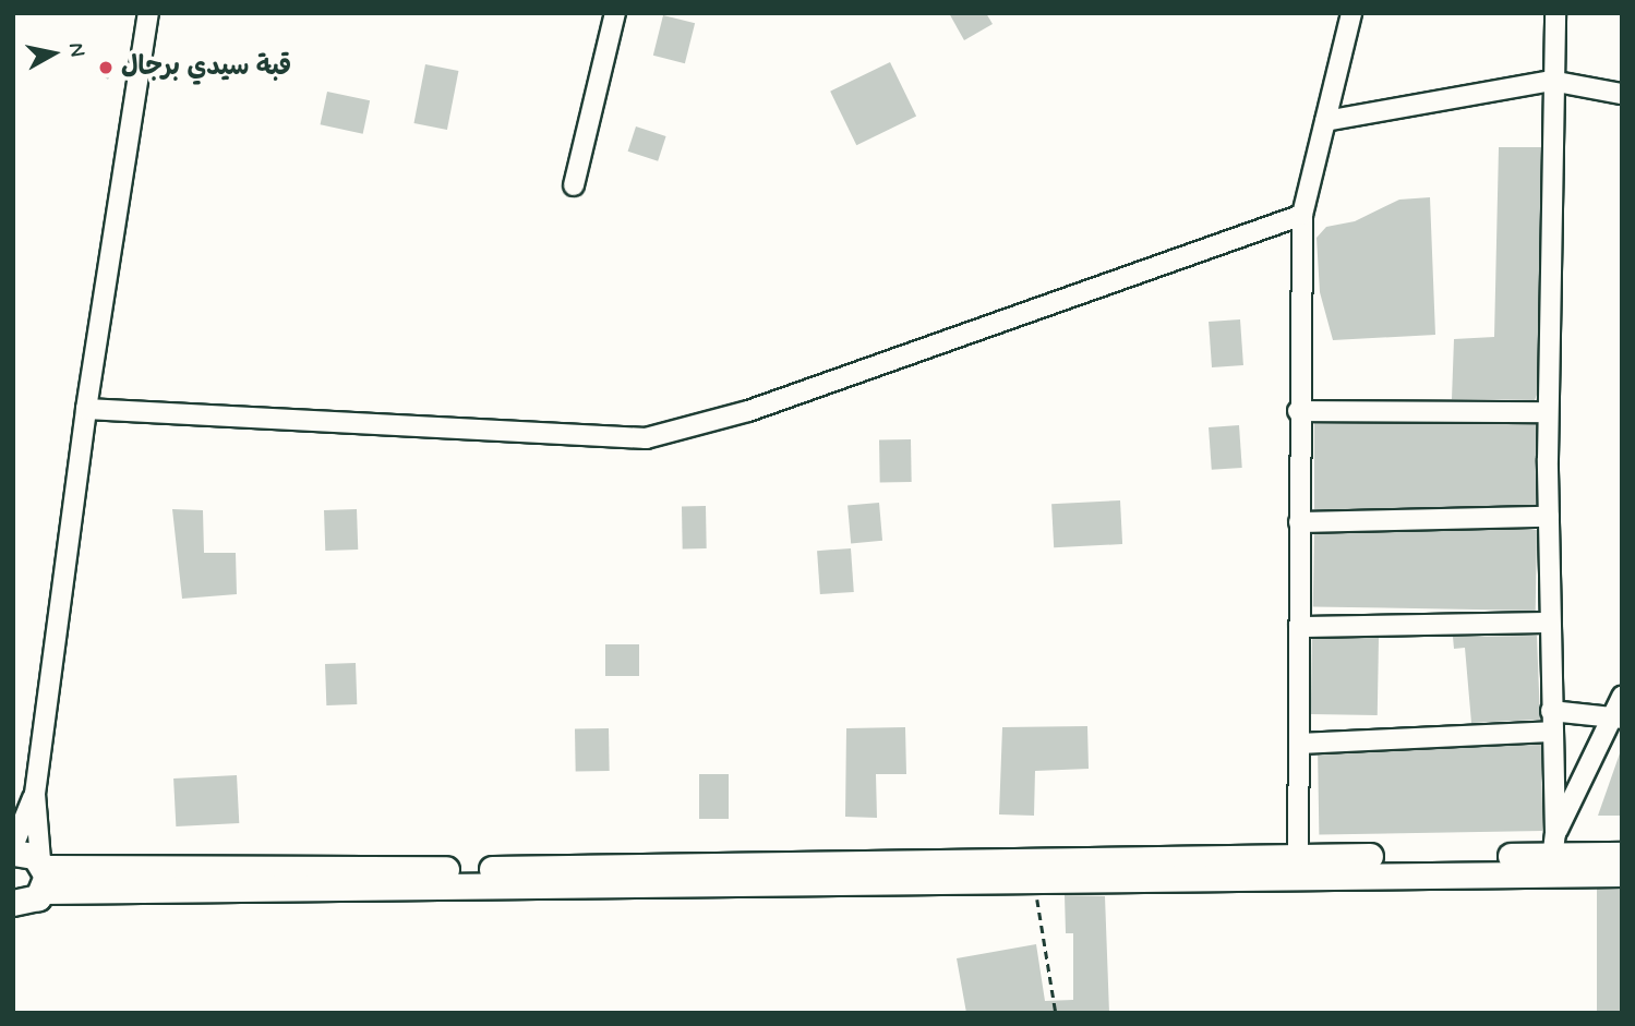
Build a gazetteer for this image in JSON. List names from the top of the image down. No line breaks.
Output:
{"places":["قبة سيدي برجال"],"north":"right"}
